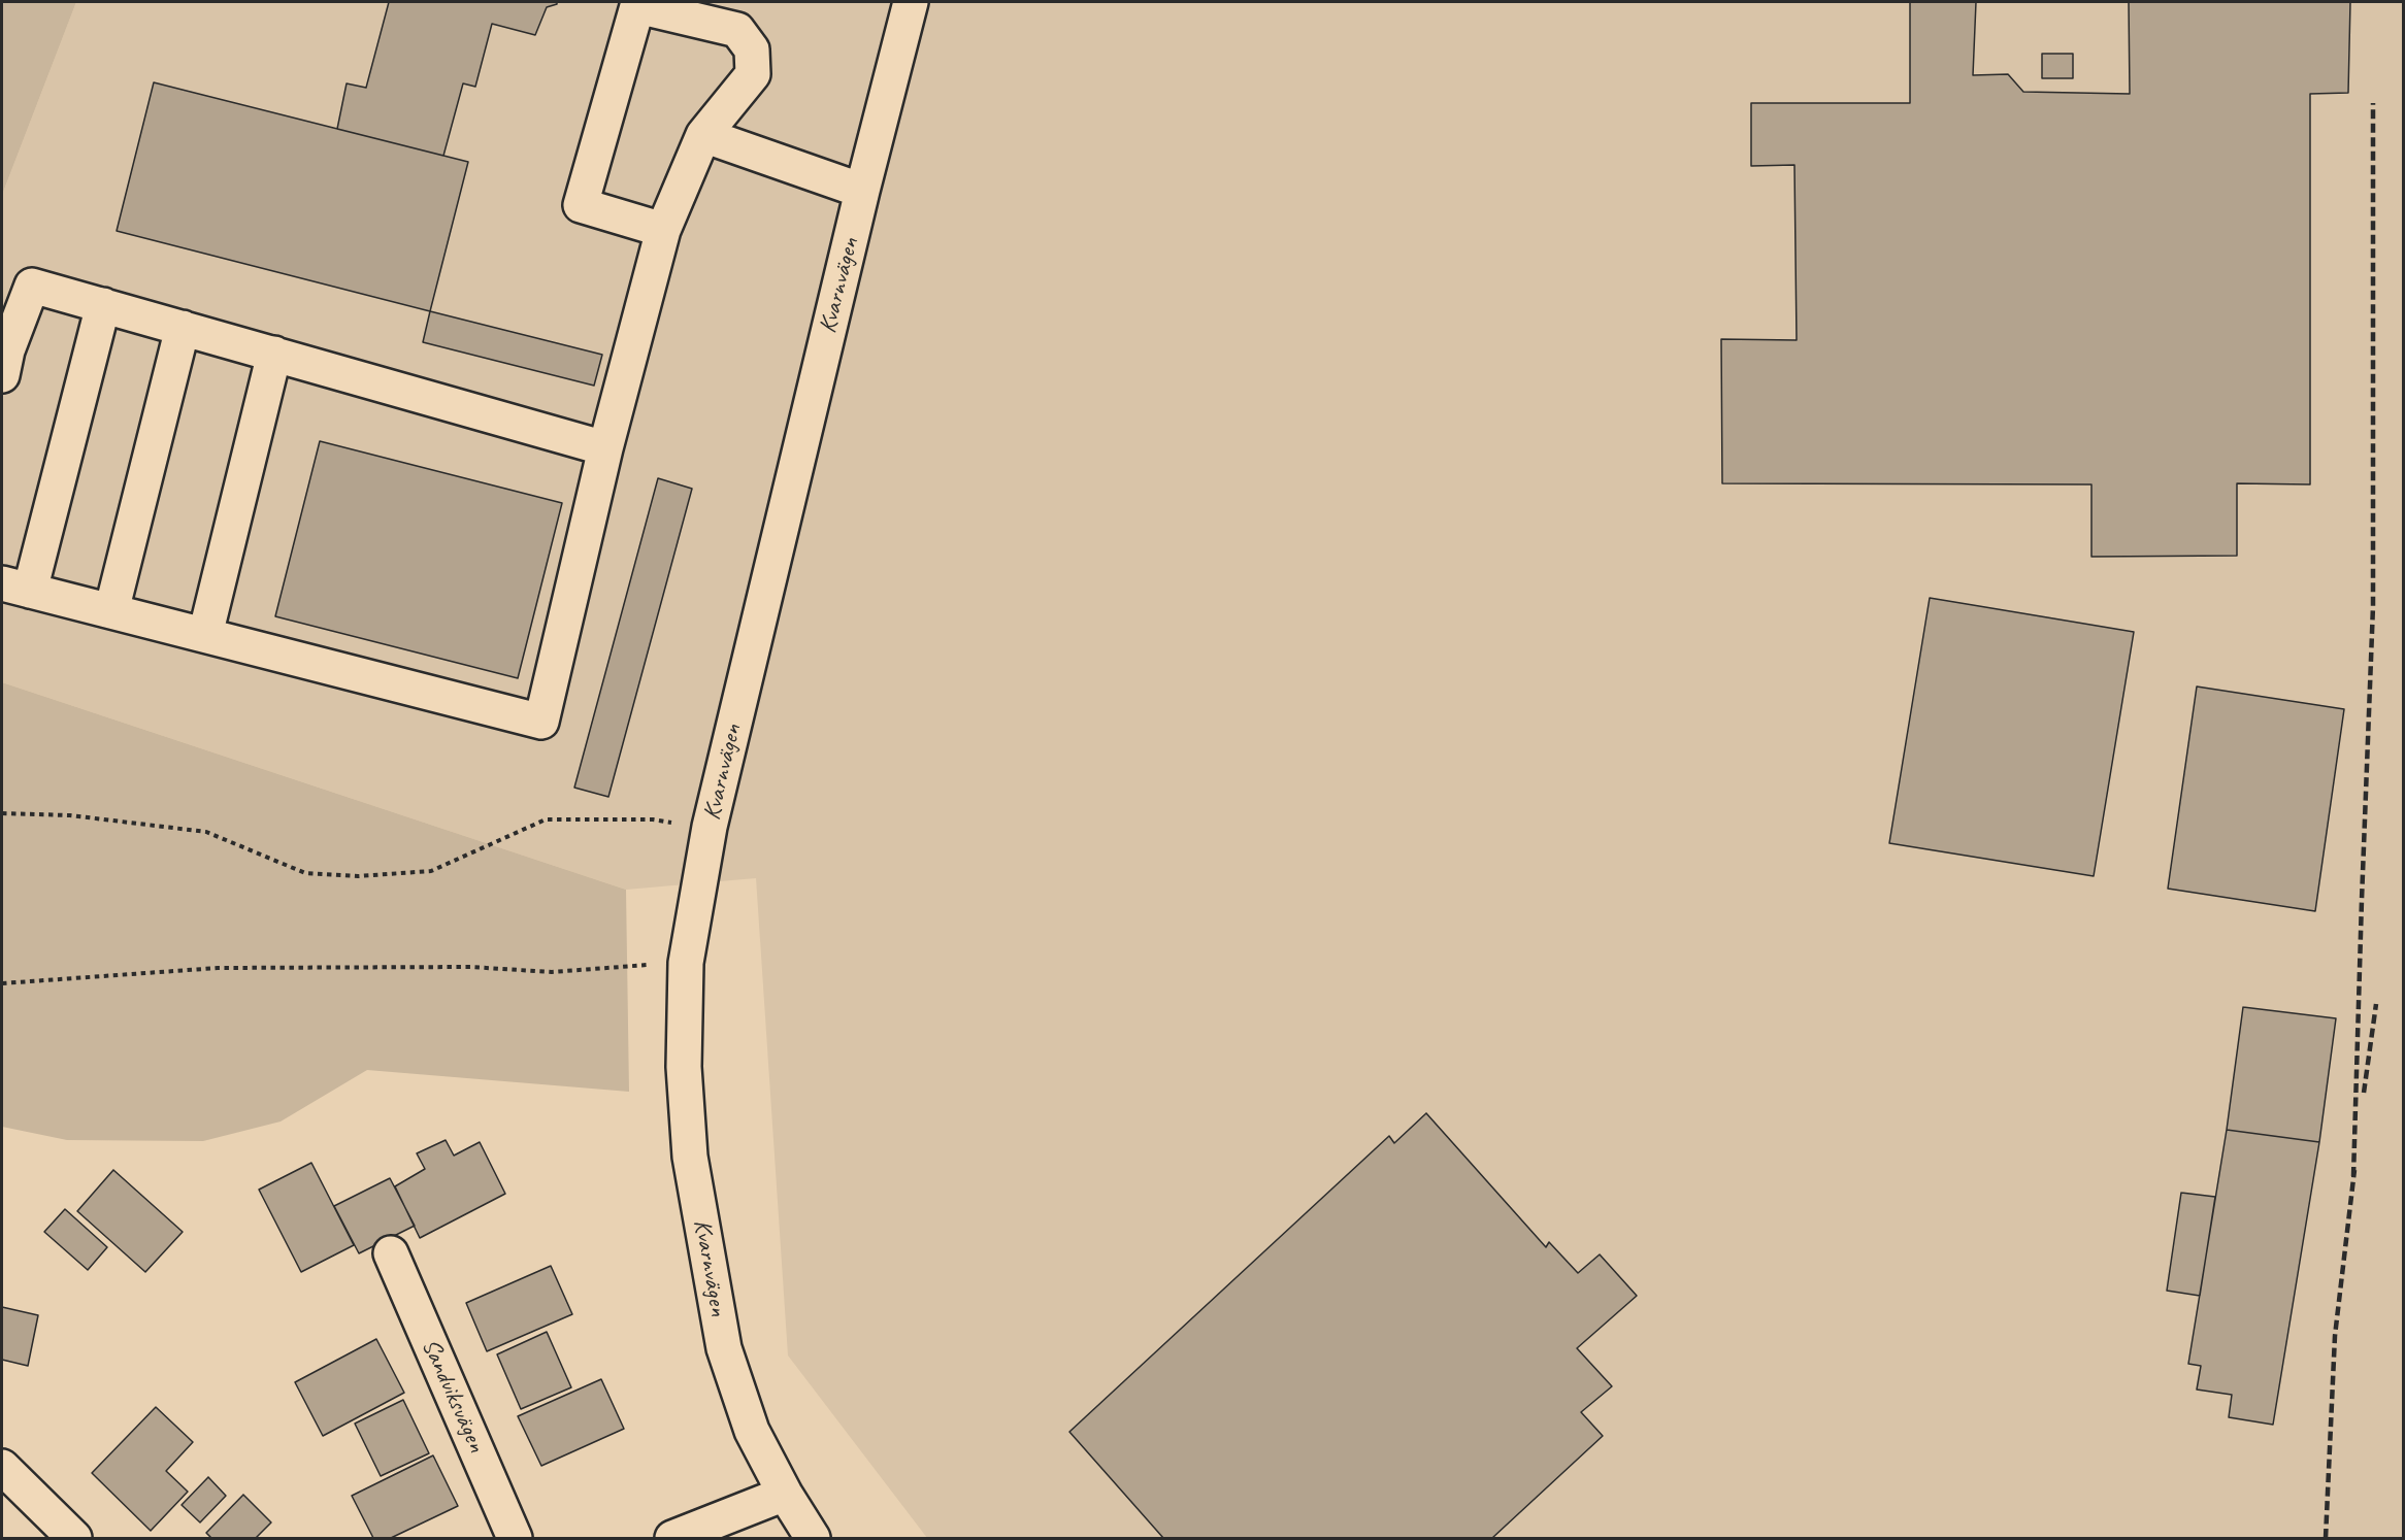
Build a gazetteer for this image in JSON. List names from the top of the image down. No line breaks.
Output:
{"streets":{"street":["Kvarnvägen","Sandviksvägen"]}}
